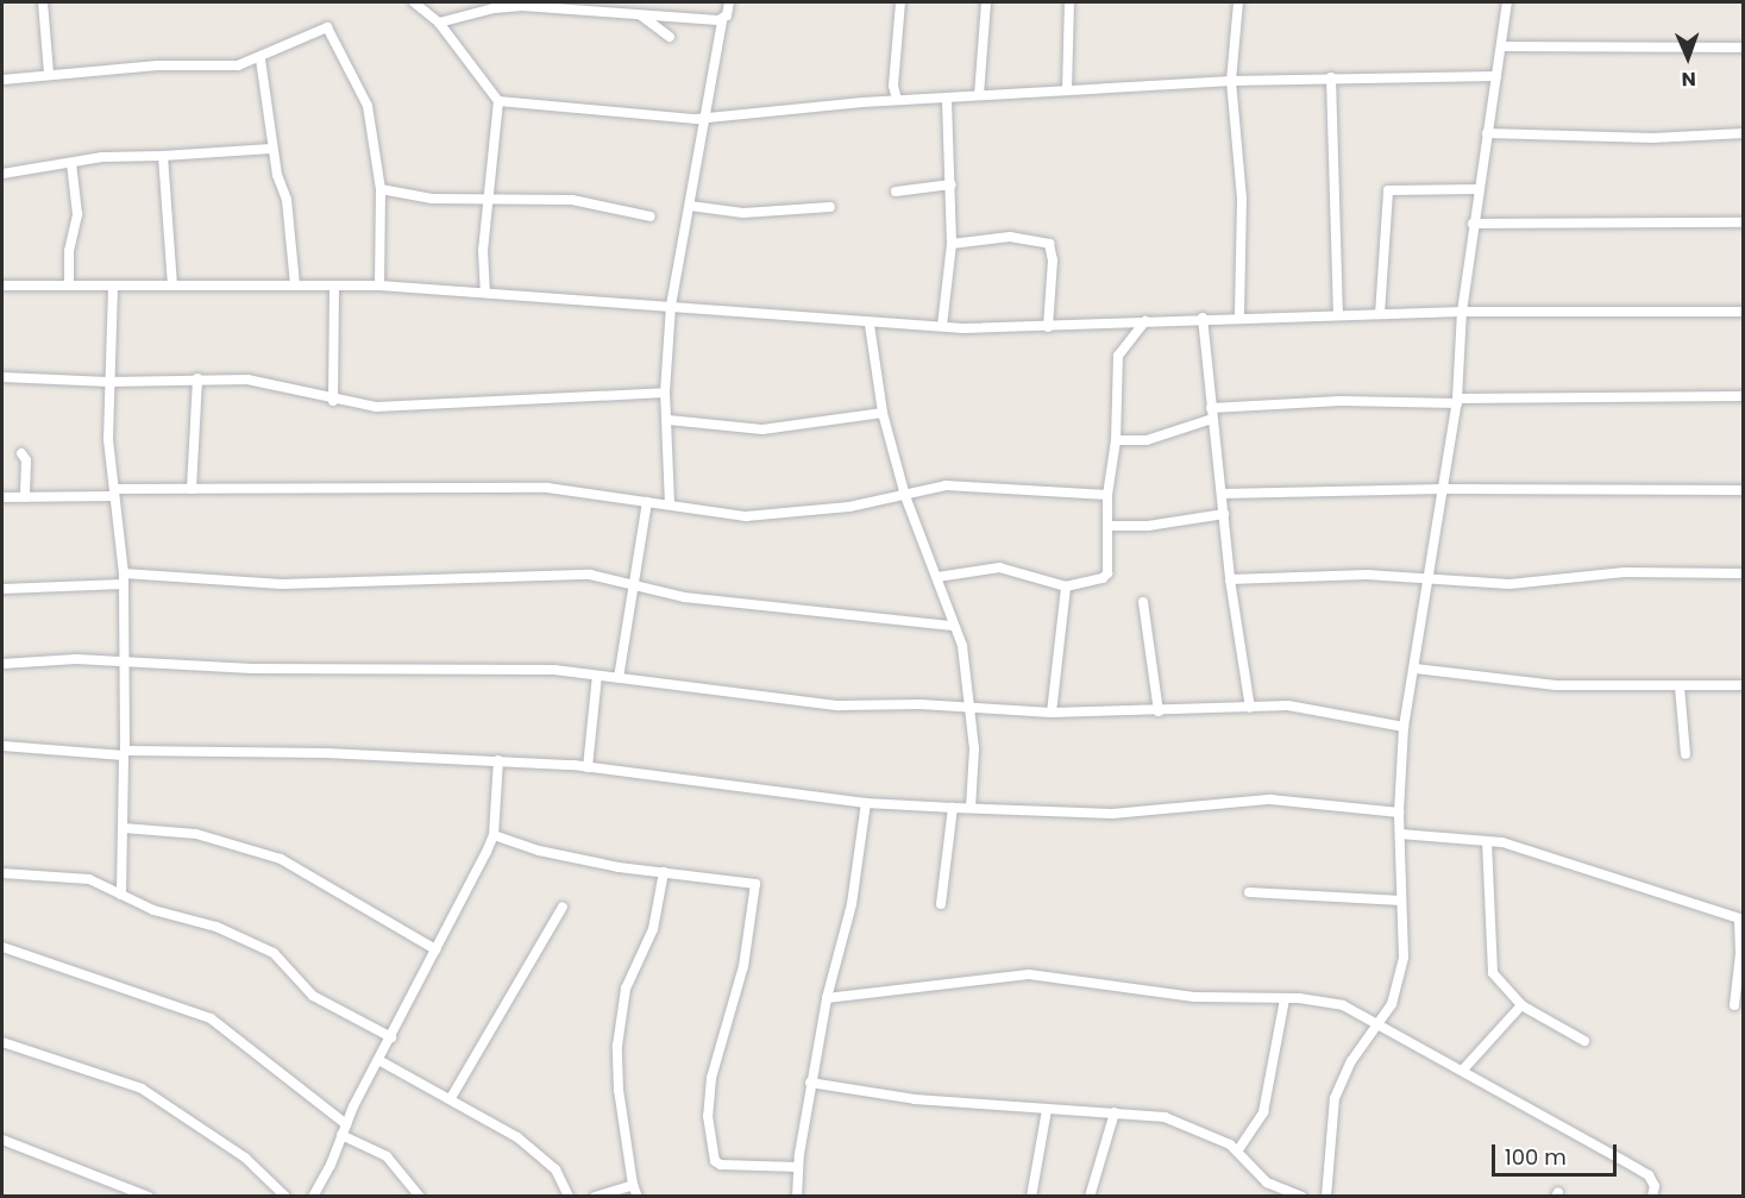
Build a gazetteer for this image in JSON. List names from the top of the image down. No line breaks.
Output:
{"scale_bar":"100 m","north":"bottom"}
